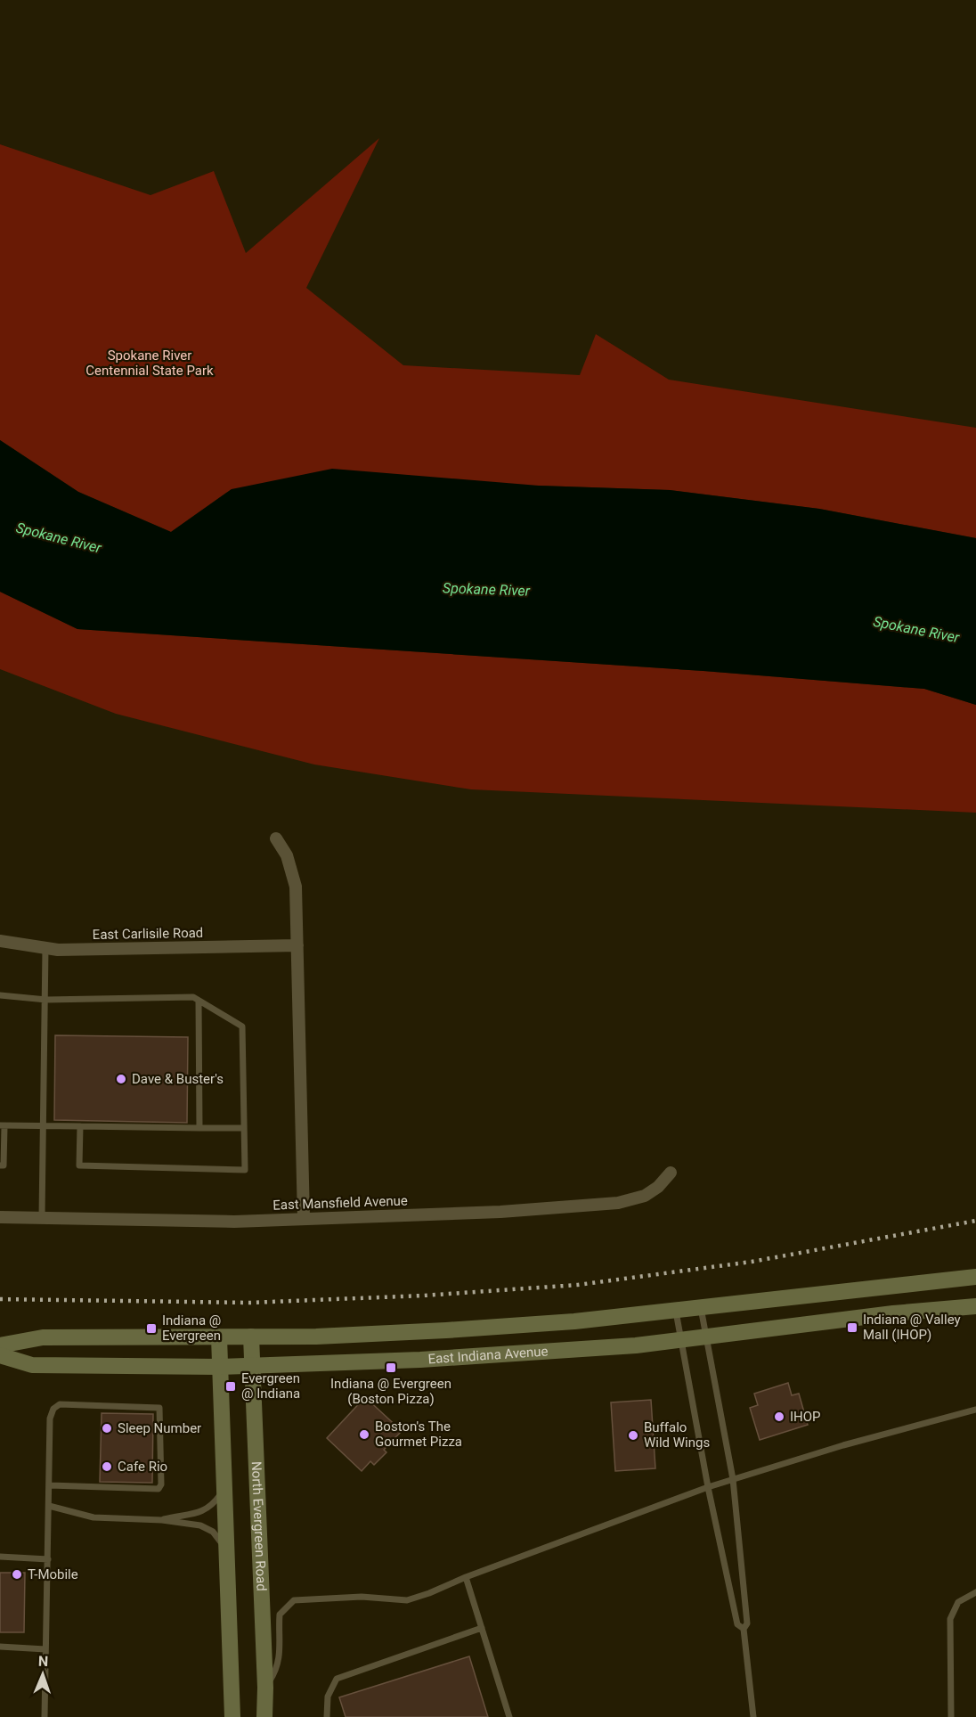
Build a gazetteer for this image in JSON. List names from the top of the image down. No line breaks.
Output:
{"streets":{"main road":["East Indiana Avenue","North Evergreen Road"],"street":["East Carlisile Road","East Mansfield Avenue"]},"crossings":[["East Indiana Avenue","North Evergreen Road"]],"water":["Spokane River"],"parks":["Spokane River Centennial State Park"],"places":{"other":["Dave & Buster's","IHOP","Sleep Number","Boston's The Gourmet Pizza","Buffalo Wild Wings","Cafe Rio","T-Mobile"],"transit":["Indiana @ Valley Mall (IHOP)","Indiana @ Evergreen","Indiana @ Evergreen (Boston Pizza)","Evergreen @ Indiana"]},"north":"top"}
